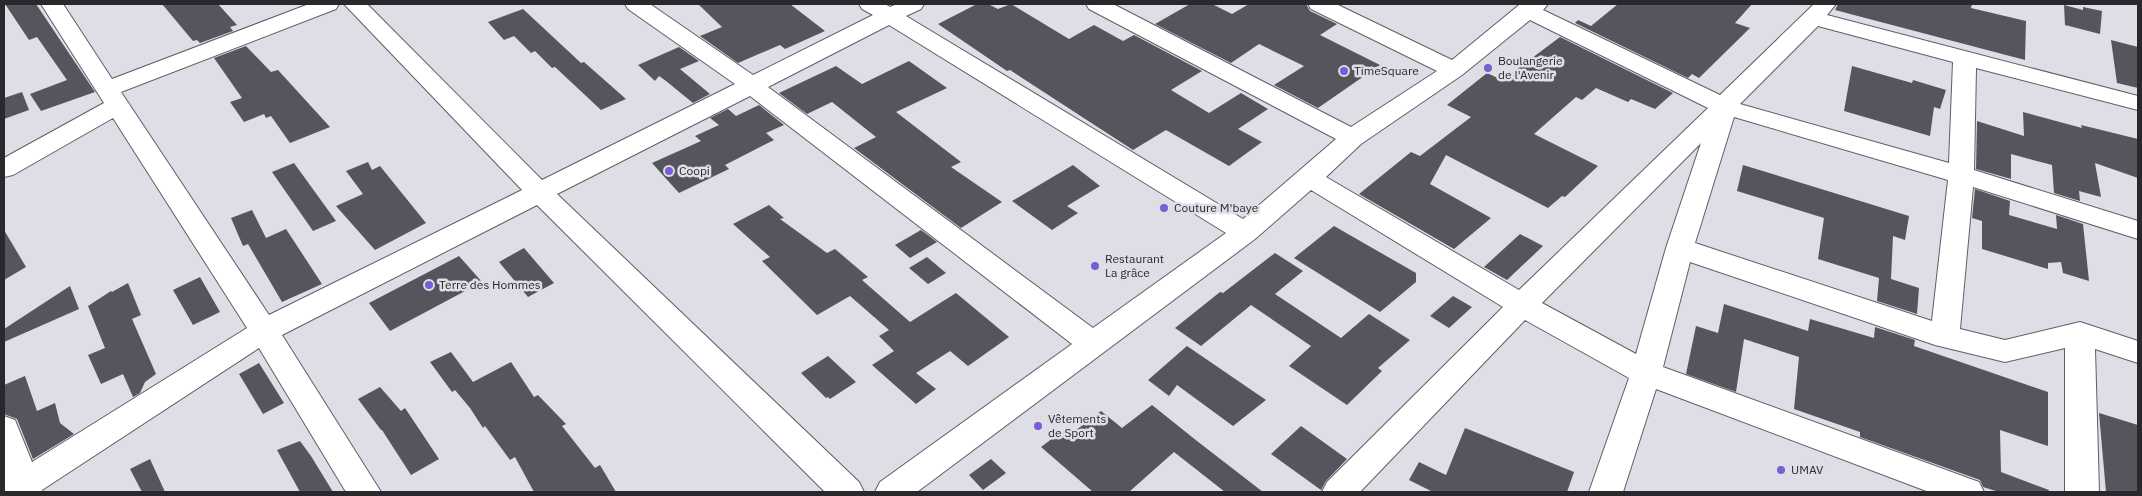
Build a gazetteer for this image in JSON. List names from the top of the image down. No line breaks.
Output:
{"places":["Boulangerie de l'Avenir","TimeSquare","Coopi","Couture M'baye","Restaurant La grâce","Terre des Hommes","Vêtements de Sport","UMAV"]}
